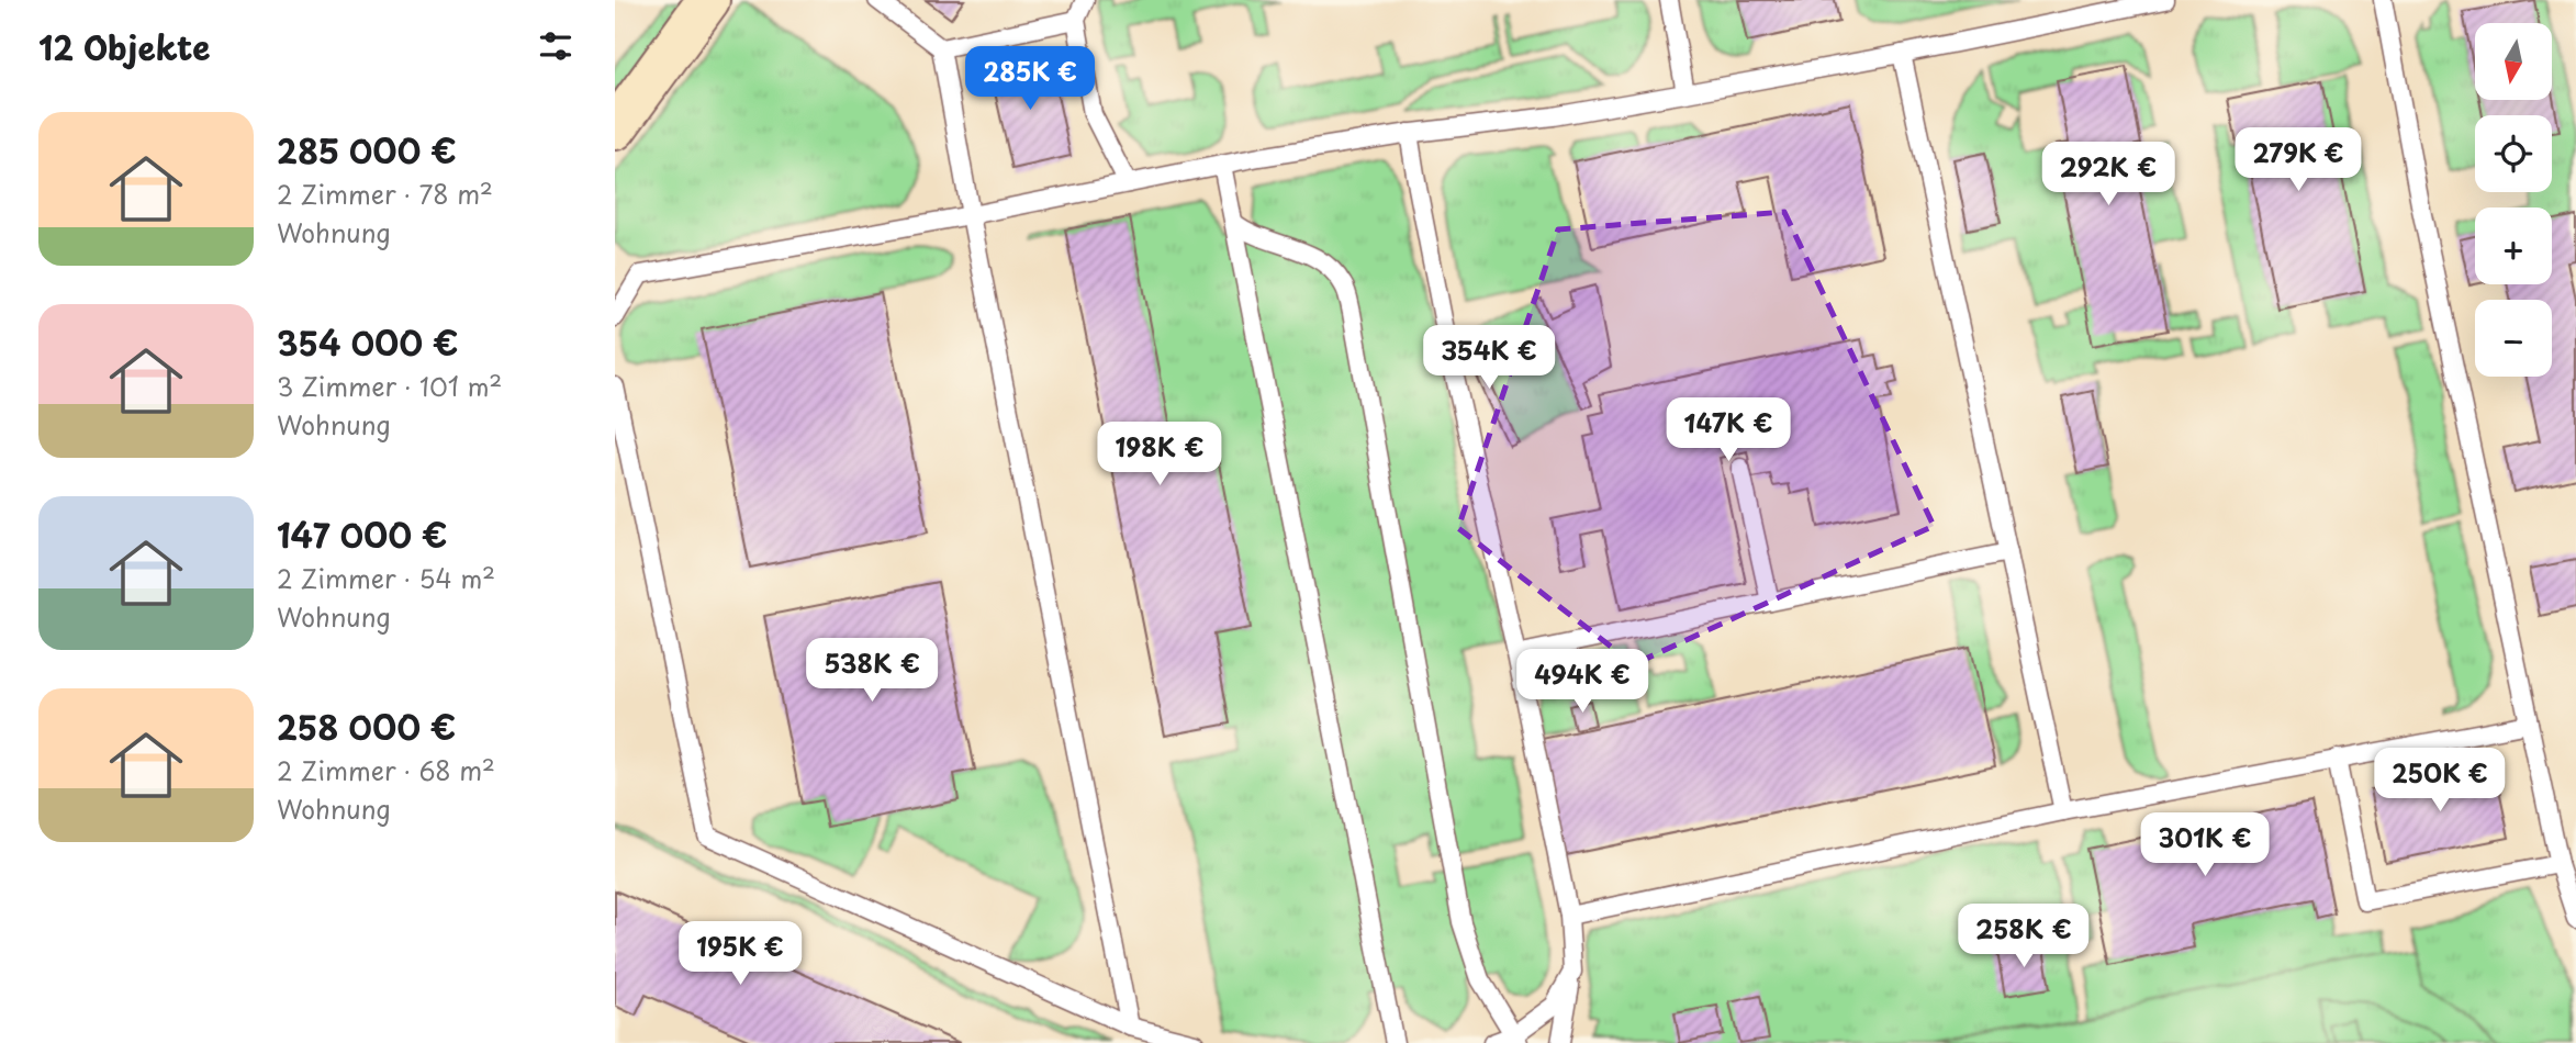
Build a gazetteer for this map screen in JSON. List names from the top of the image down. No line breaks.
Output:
{"north":"bottom","page":{"heading":"12 Objekte","map_buttons":["+","−"],"price":["285K €","279K €","292K €","354K €","147K €","198K €","538K €","494K €","250K €","301K €","258K €","195K €"],"list":[{"name":"285 000 €","note":"2 Zimmer · 78 m² · Wohnung"},{"name":"354 000 €","note":"3 Zimmer · 101 m² · Wohnung"},{"name":"147 000 €","note":"2 Zimmer · 54 m² · Wohnung"},{"name":"258 000 €","note":"2 Zimmer · 68 m² · Wohnung"}]}}
